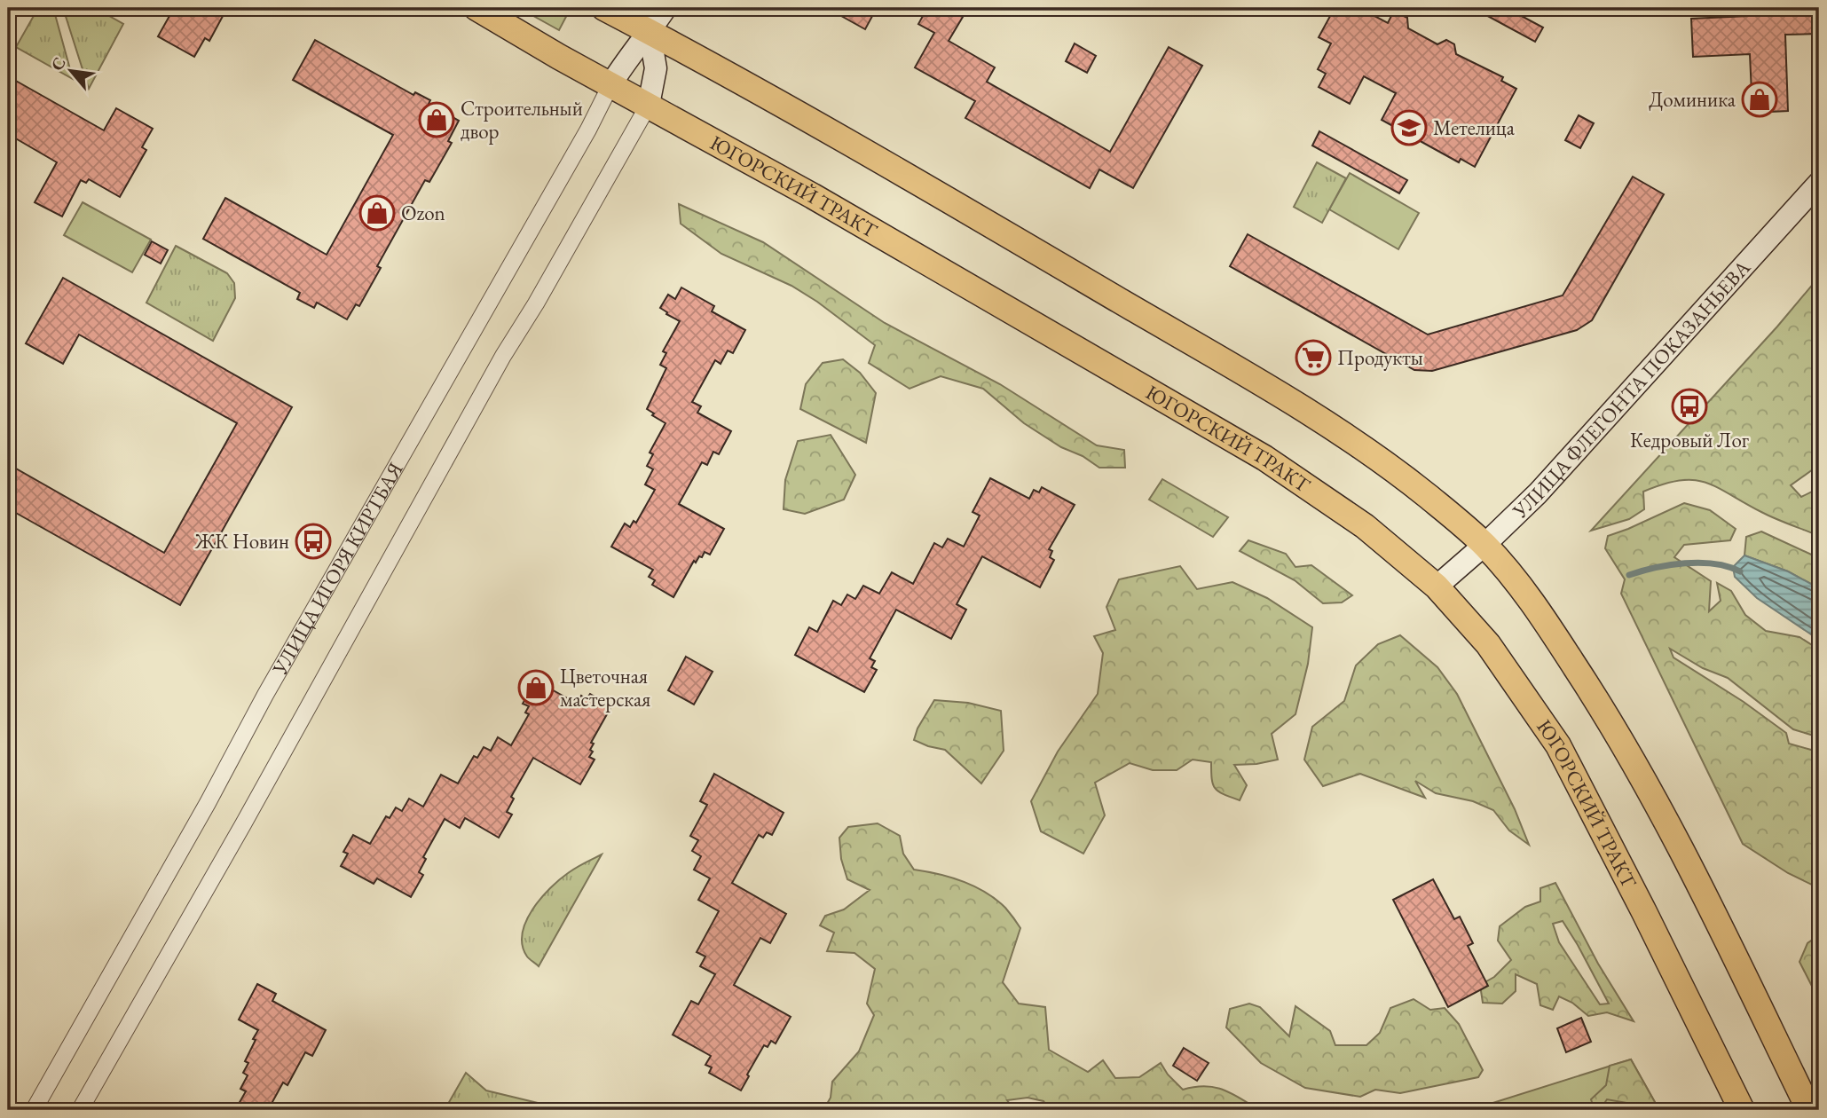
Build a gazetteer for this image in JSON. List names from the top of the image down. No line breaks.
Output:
{"streets":{"main road":["ЮГОРСКИЙ ТРАКТ","УЛИЦА ФЛЕГОНТА ПОКАЗАНЬЕВА","УЛИЦА ИГОРЯ КИРТБАЯ"]},"crossings":[["ЮГОРСКИЙ ТРАКТ","УЛИЦА ФЛЕГОНТА ПОКАЗАНЬЕВА"],["ЮГОРСКИЙ ТРАКТ","УЛИЦА ИГОРЯ КИРТБАЯ"]],"places":{"shop":["Доминика","Строительный двор","Ozon","Цветочная мастерская"],"school or university":["Метелица"],"supermarket":["Продукты"],"bus stop":["Кедровый Лог","ЖК Новин"]},"north":"top left"}
